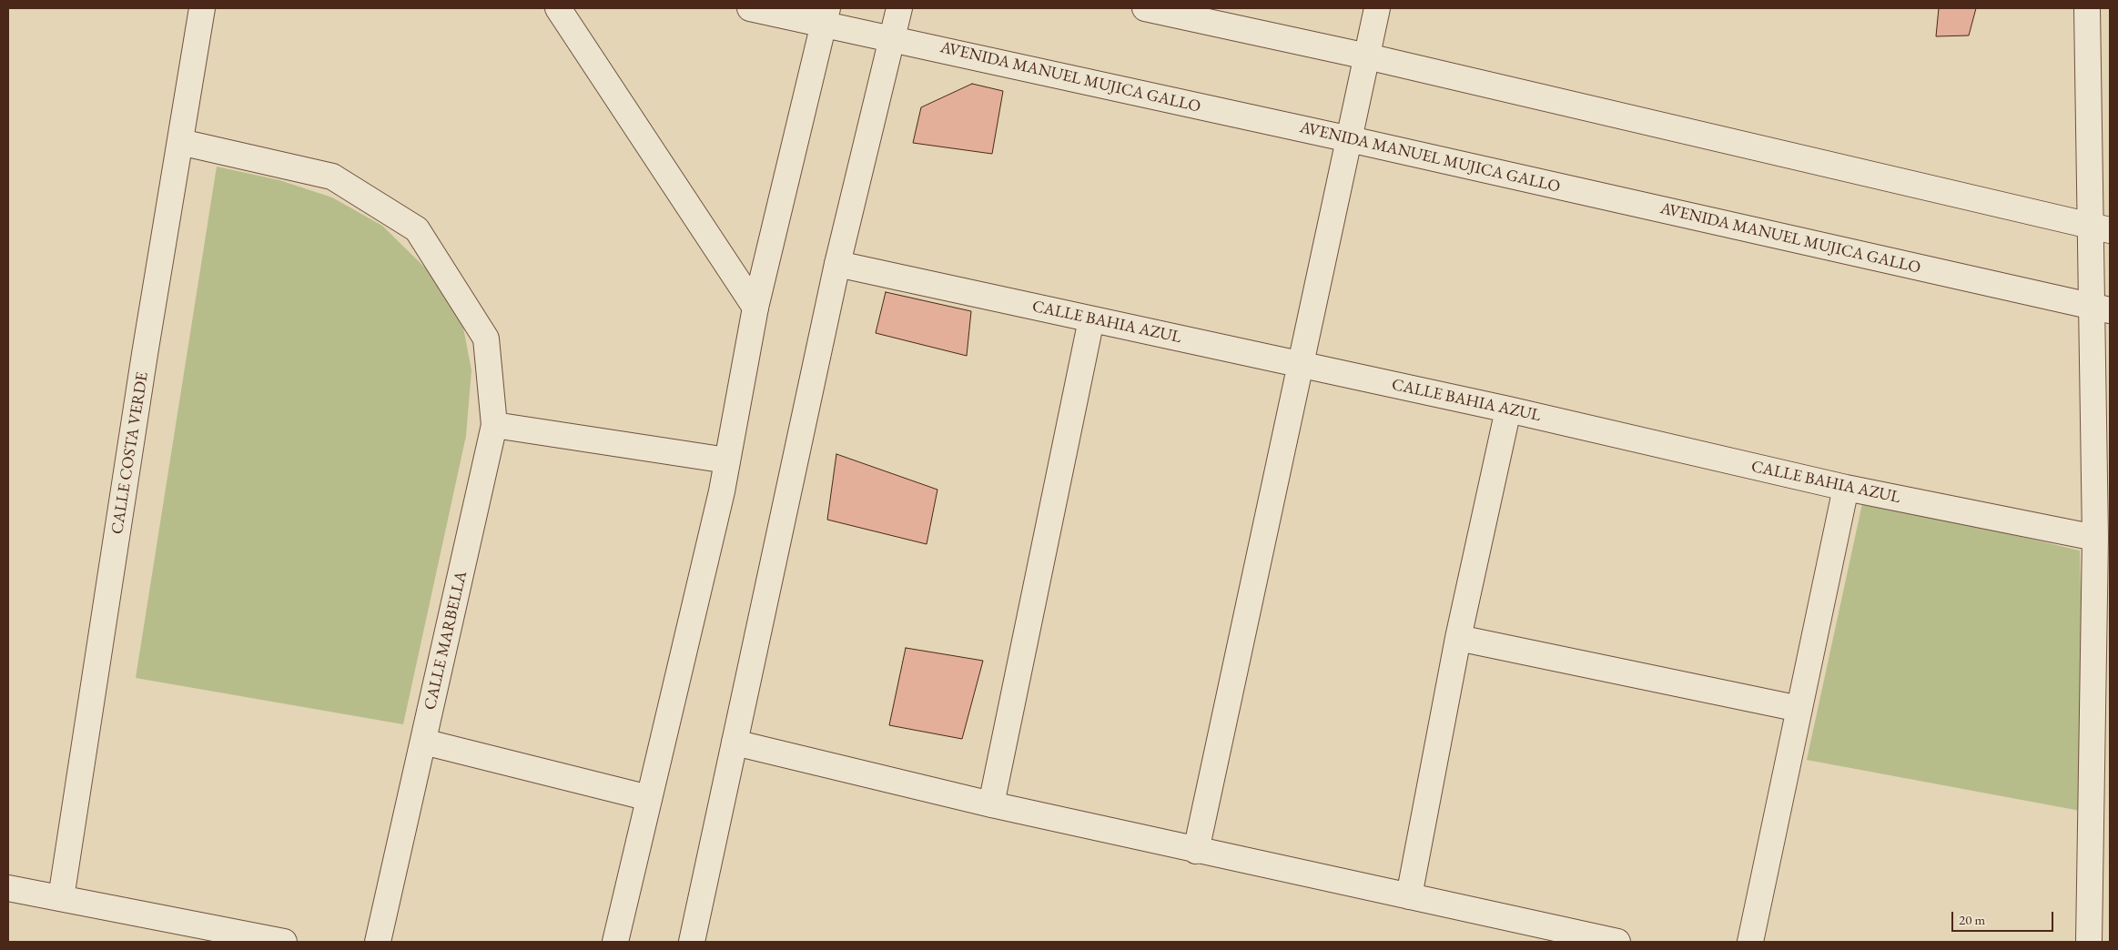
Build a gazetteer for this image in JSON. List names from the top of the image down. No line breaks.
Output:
{"streets":{"street":["AVENIDA MANUEL MUJICA GALLO","CALLE BAHIA AZUL","CALLE COSTA VERDE","CALLE MARBELLA"]},"crossings":[["CALLE COSTA VERDE","CALLE MARBELLA"]],"scale_bar":"20 m"}
